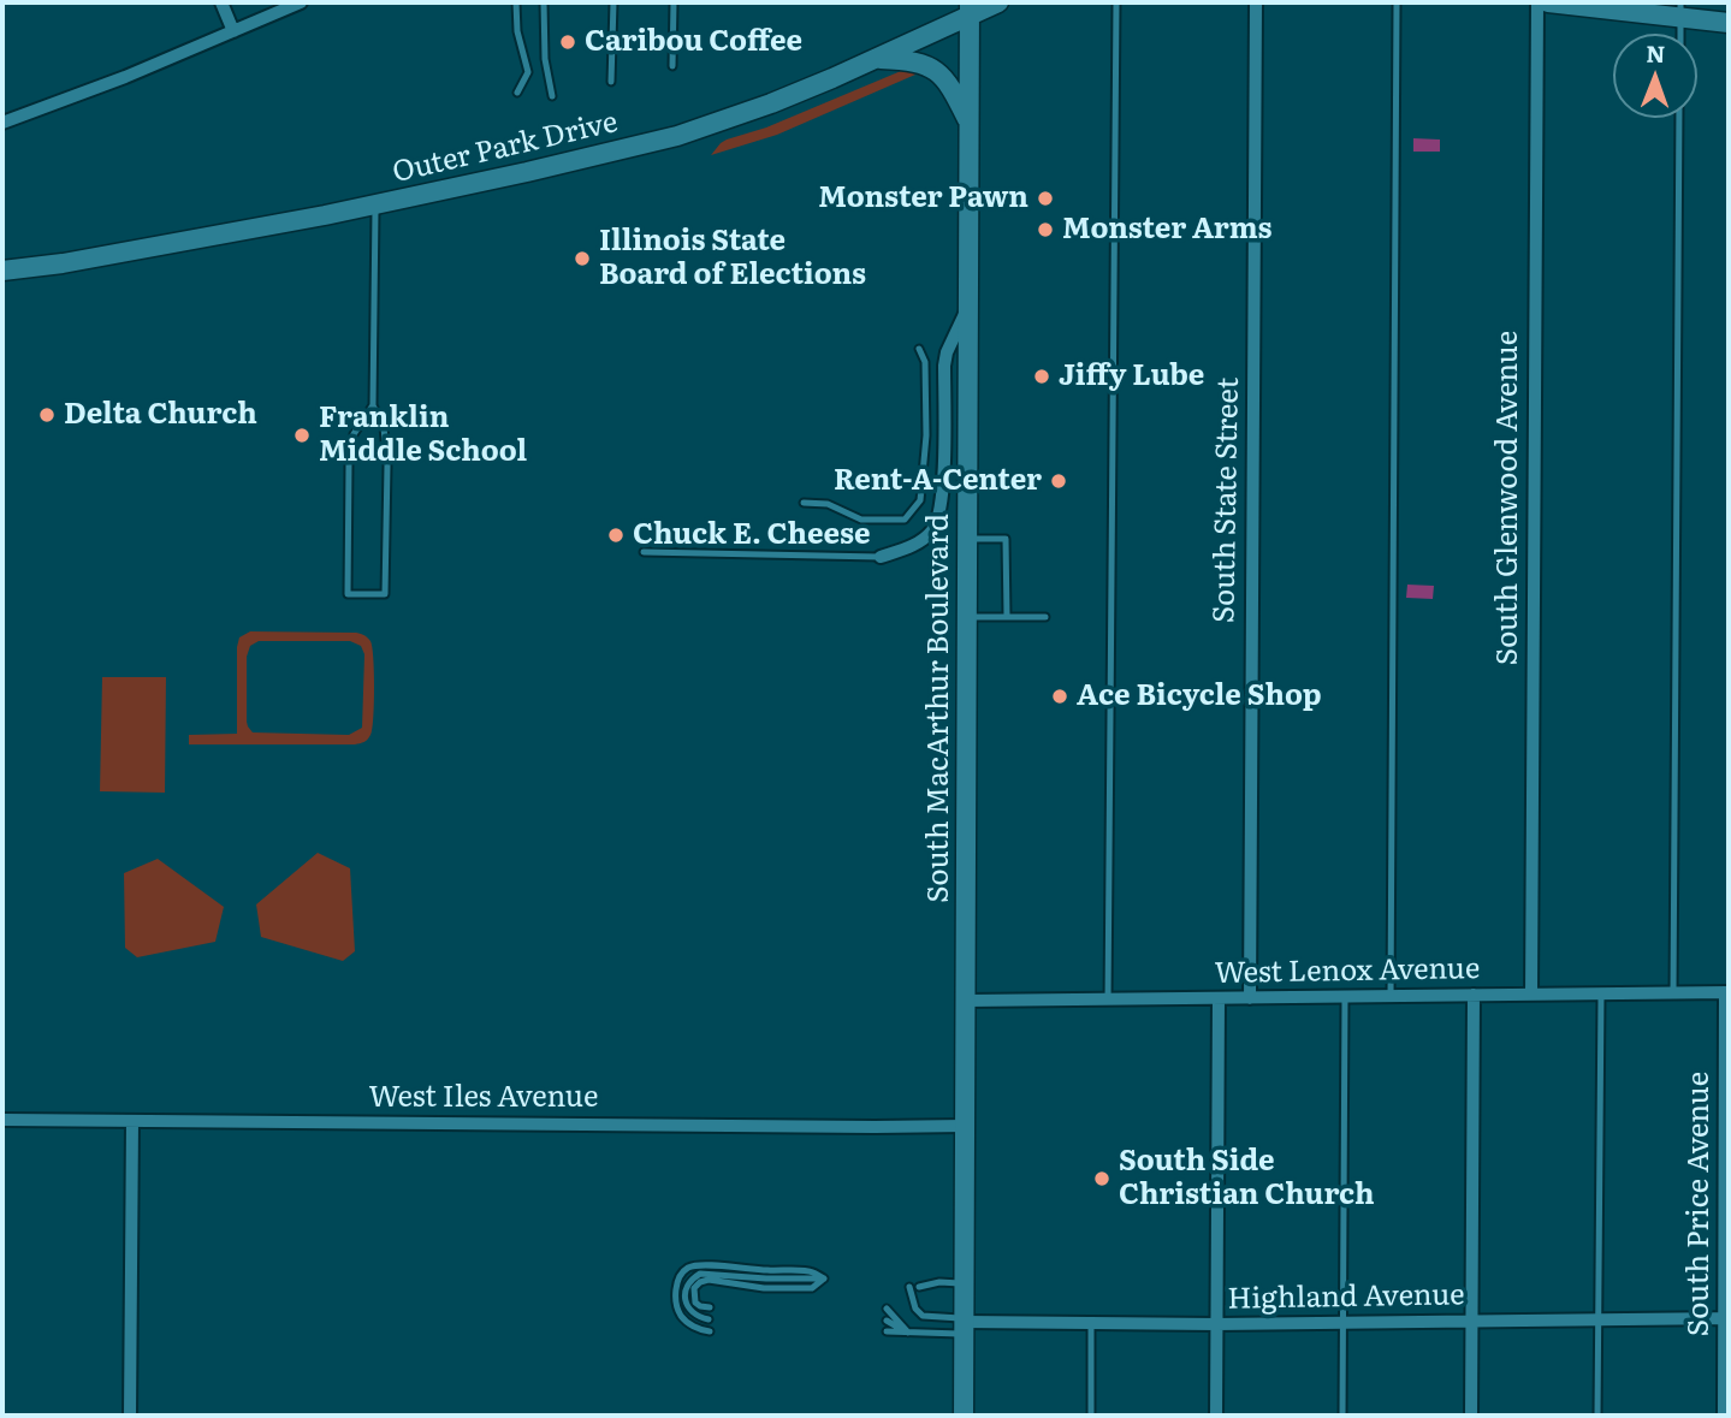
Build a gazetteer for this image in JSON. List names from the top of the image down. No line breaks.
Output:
{"streets":{"main road":["Outer Park Drive","South MacArthur Boulevard"],"street":["South Glenwood Avenue","South State Street","West Lenox Avenue","West Iles Avenue","South Price Avenue","Highland Avenue"]},"crossings":[["Outer Park Drive","South MacArthur Boulevard"],["South Glenwood Avenue","West Lenox Avenue"],["South State Street","West Lenox Avenue"],["South MacArthur Boulevard","West Lenox Avenue"],["South MacArthur Boulevard","West Iles Avenue"],["South MacArthur Boulevard","Highland Avenue"],["West Lenox Avenue","South Price Avenue"],["South Price Avenue","Highland Avenue"]],"places":["Caribou Coffee","Monster Pawn","Monster Arms","Illinois State Board of Elections","Jiffy Lube","Delta Church","Franklin Middle School","Rent-A-Center","Chuck E. Cheese","Ace Bicycle Shop","South Side Christian Church"],"north":"top"}
